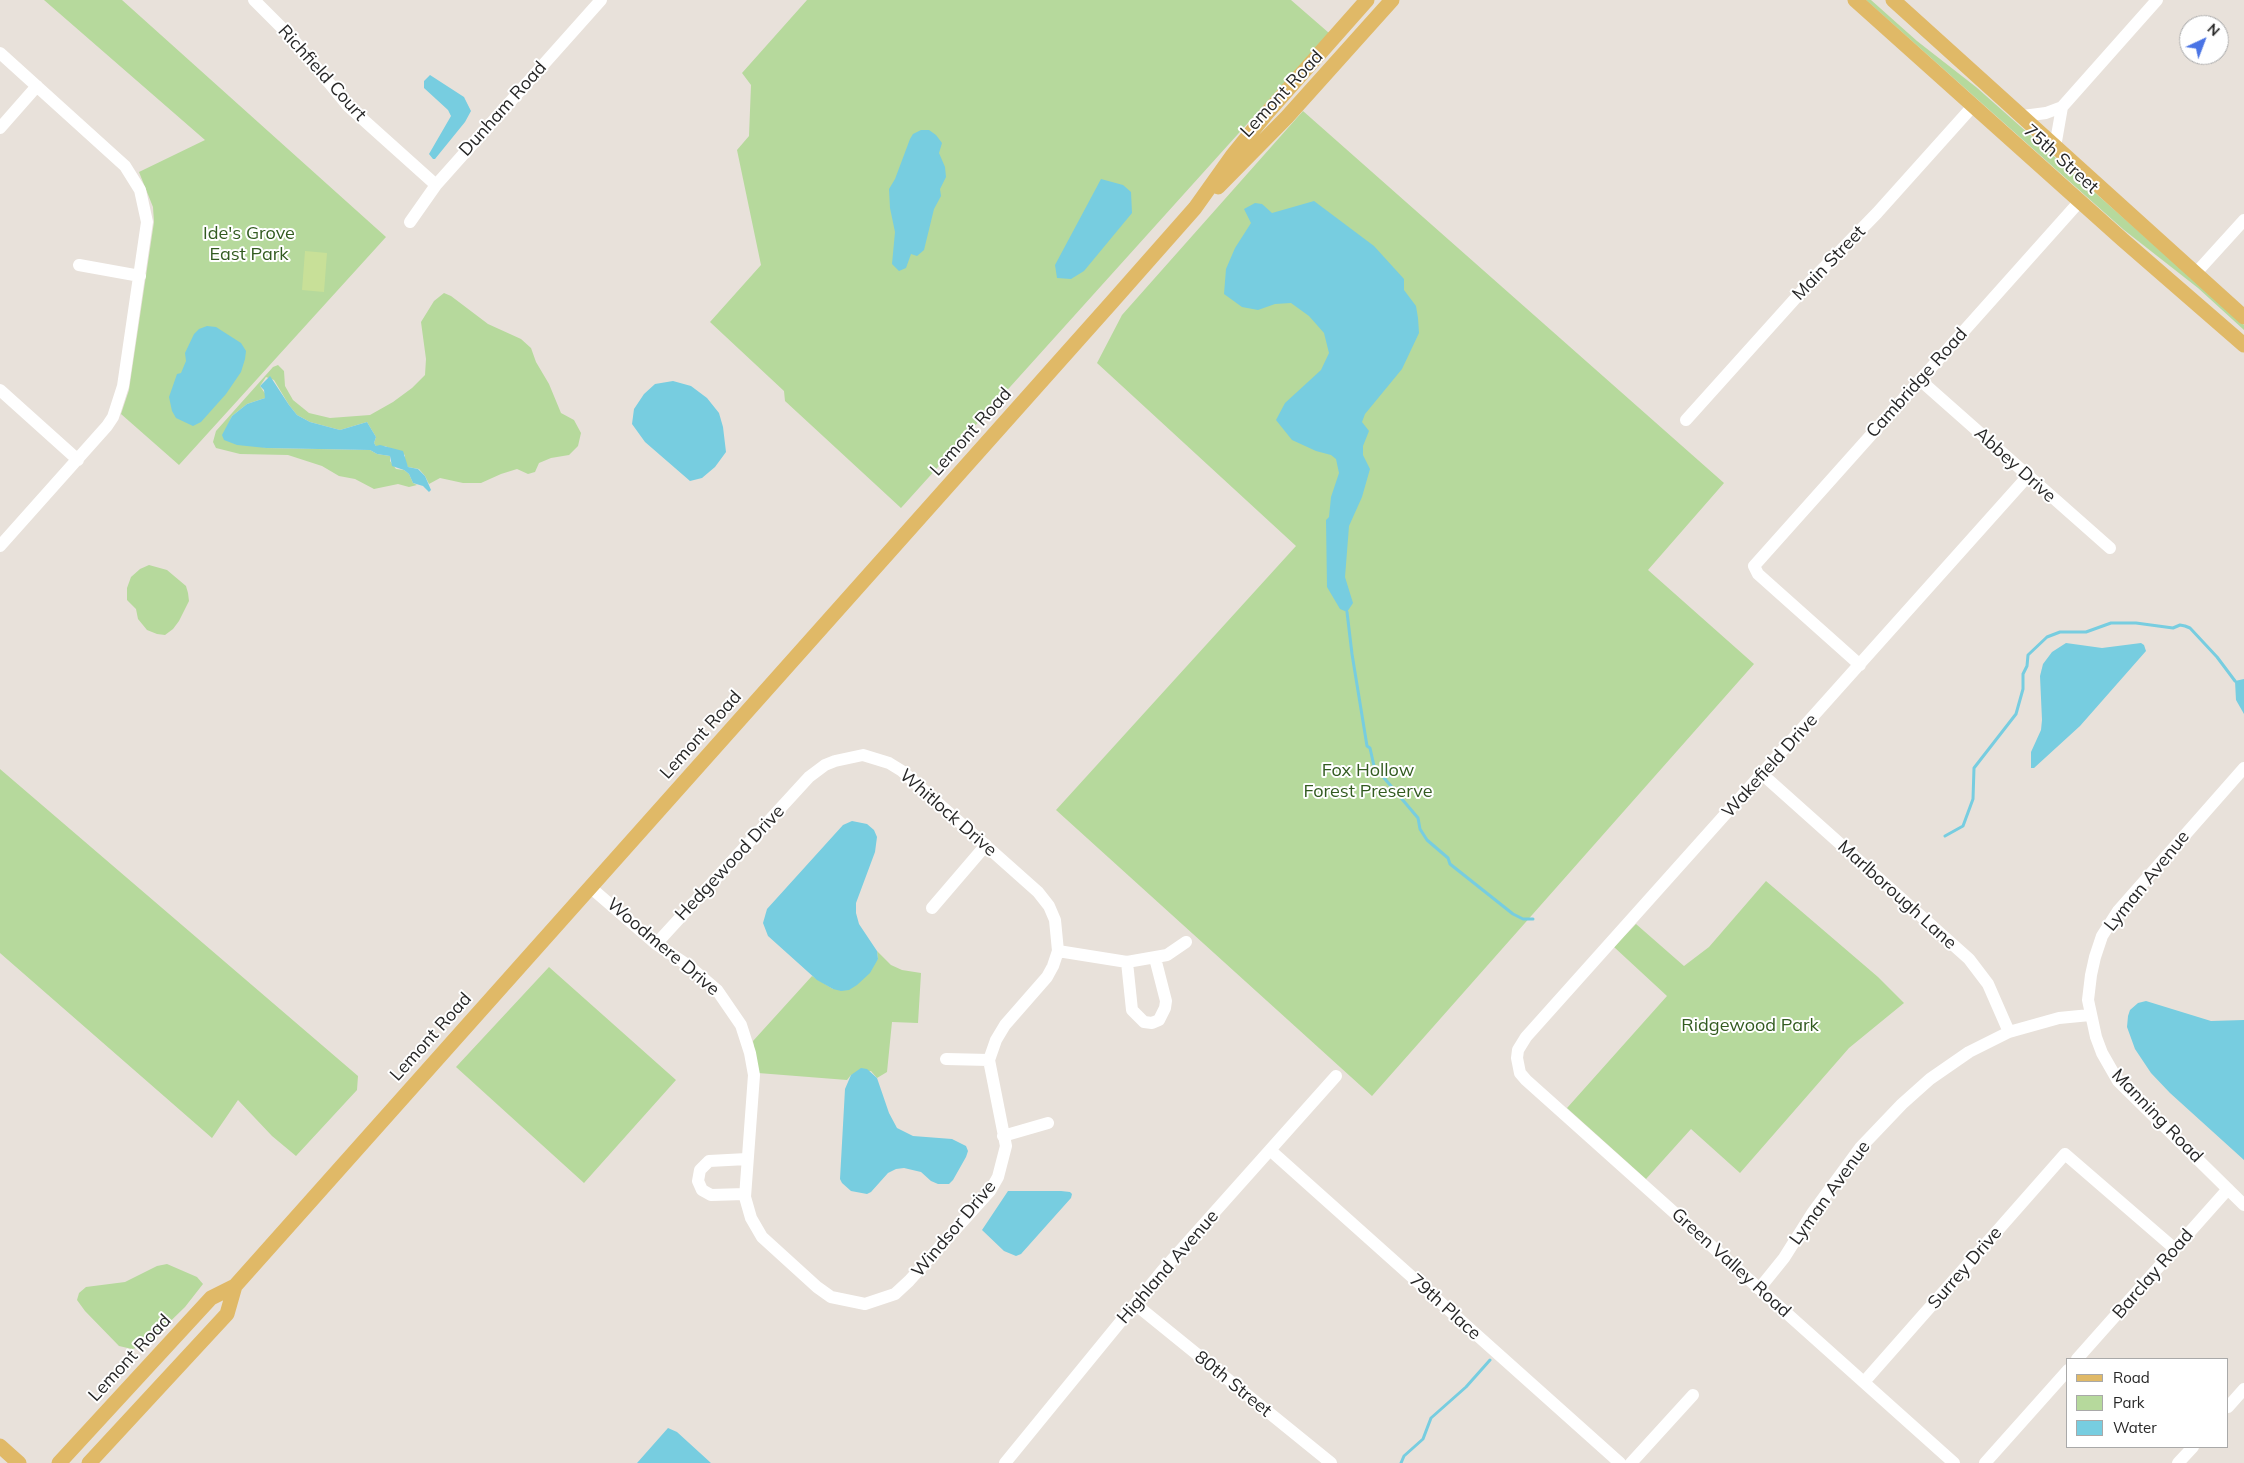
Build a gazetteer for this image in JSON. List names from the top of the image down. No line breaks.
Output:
{"streets":{"main road":["Lemont Road","75th Street"],"street":["Richfield Court","Dunham Road","Main Street","Cambridge Road","Abbey Drive","Wakefield Drive","Whitlock Drive","Hedgewood Drive","Lyman Avenue","Marlborough Lane","Woodmere Drive","Manning Road","Windsor Drive","Green Valley Road","Highland Avenue","Surrey Drive","Barclay Road","79th Place","80th Street"]},"crossings":[["Richfield Court","Dunham Road"],["Lemont Road","Woodmere Drive"],["75th Street","Main Street"],["75th Street","Cambridge Road"],["Cambridge Road","Abbey Drive"],["Cambridge Road","Wakefield Drive"],["Abbey Drive","Wakefield Drive"],["Wakefield Drive","Marlborough Lane"],["Wakefield Drive","Green Valley Road"],["Whitlock Drive","Hedgewood Drive"],["Hedgewood Drive","Woodmere Drive"],["Lyman Avenue","Marlborough Lane"],["Lyman Avenue","Manning Road"],["Lyman Avenue","Green Valley Road"],["Woodmere Drive","Windsor Drive"],["Manning Road","Barclay Road"],["Green Valley Road","Surrey Drive"],["Highland Avenue","79th Place"],["Highland Avenue","80th Street"],["Surrey Drive","Barclay Road"]],"parks":["Ide's Grove East Park","Fox Hollow Forest Preserve","Ridgewood Park"],"legend":["Road","Park","Water"],"north":"top right"}
